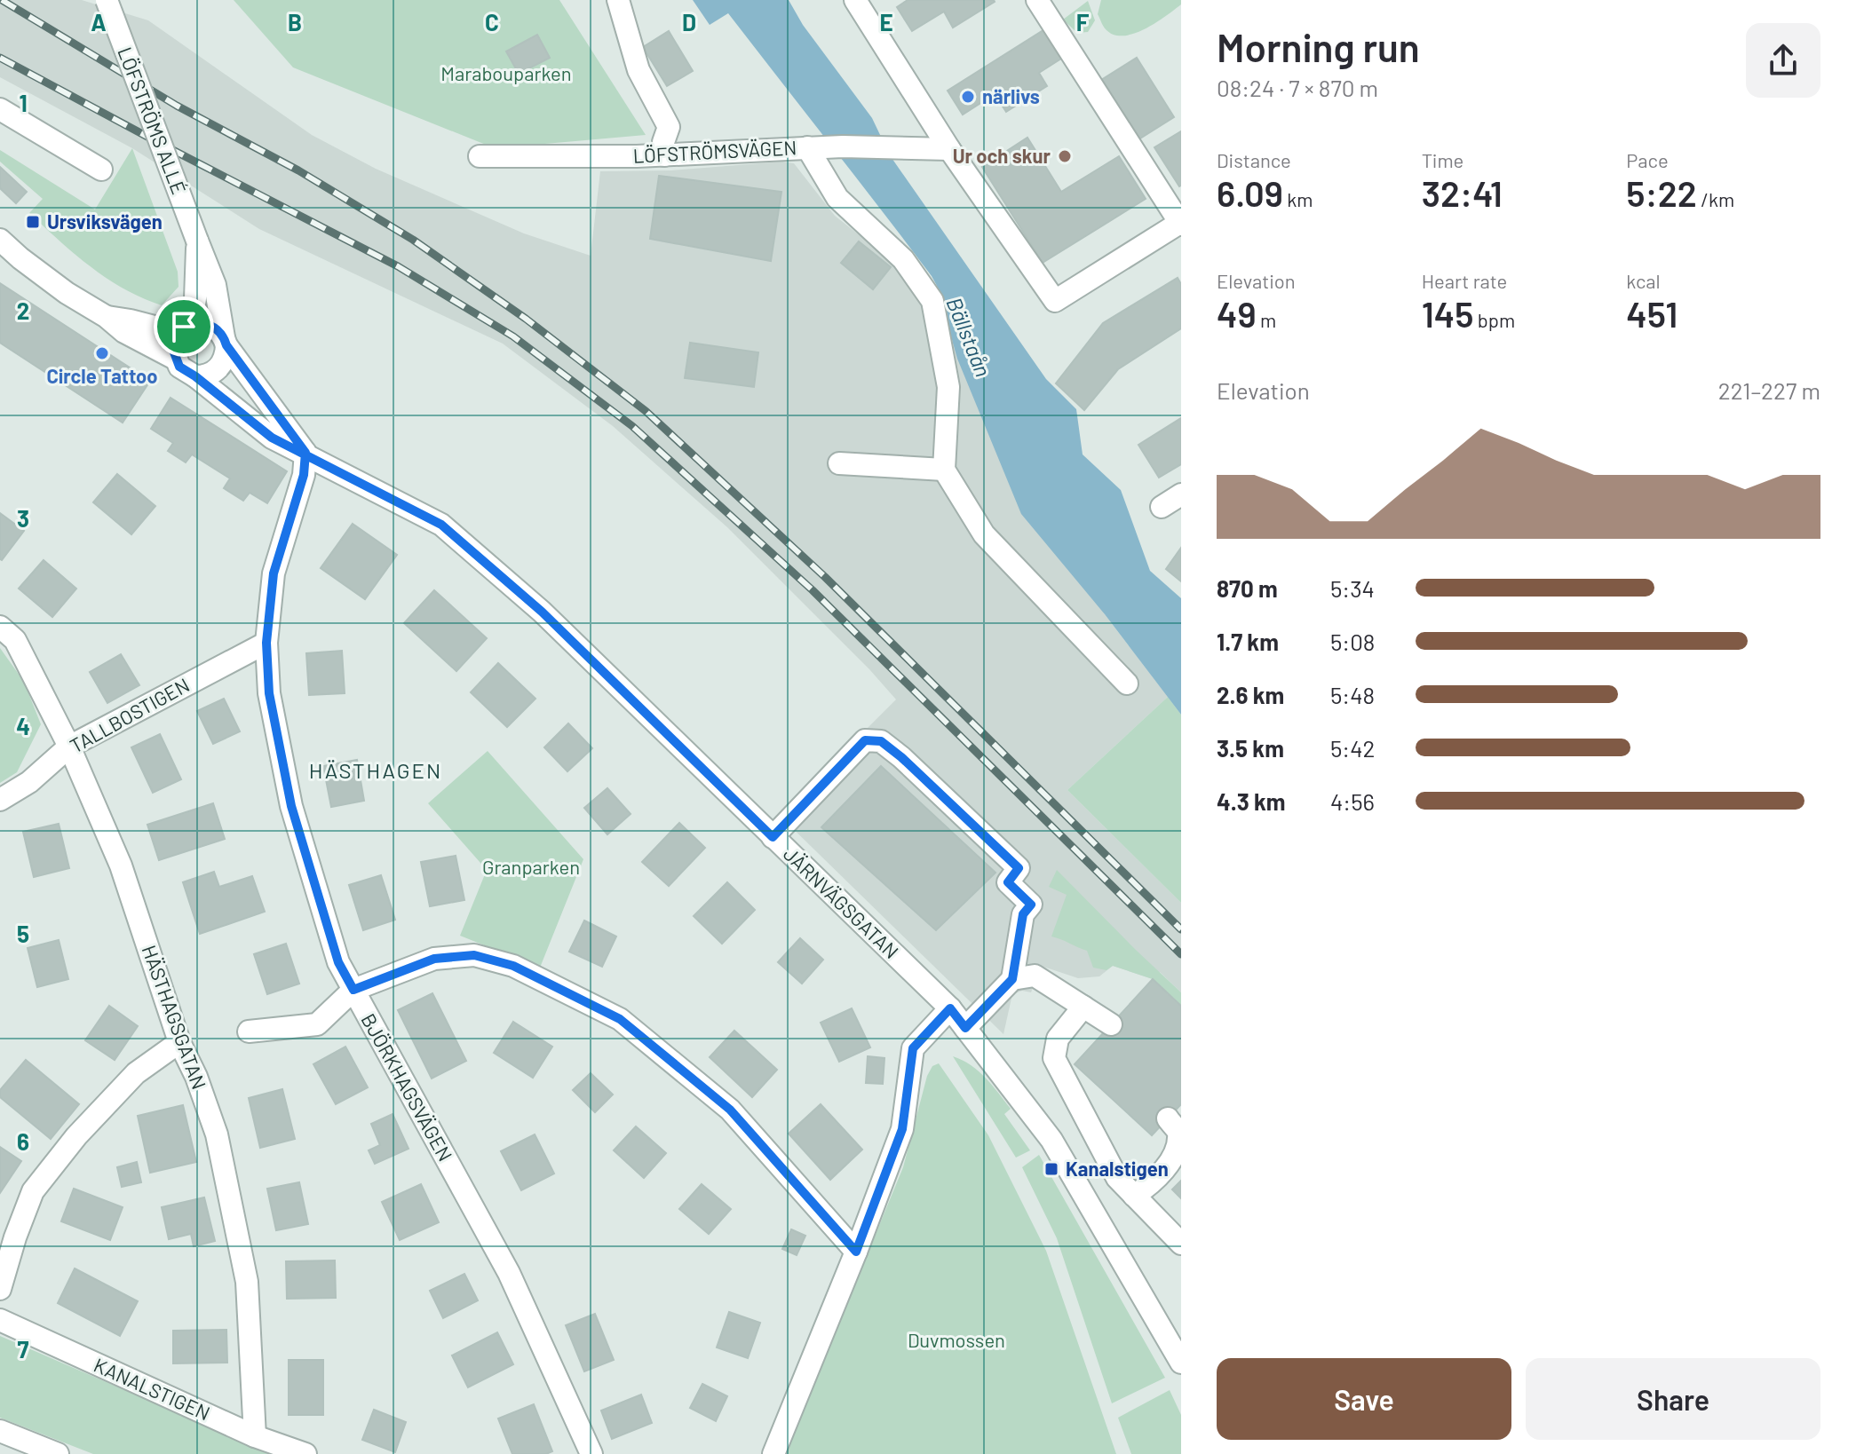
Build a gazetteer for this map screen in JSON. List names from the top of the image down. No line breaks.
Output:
{"streets":{"street":["LÖFSTRÖMS ALLÉ","LÖFSTRÖMSVÄGEN","TALLBOSTIGEN","JÄRNVÄGSGATAN","HÄSTHAGSGATAN","BJÖRKHAGSVÄGEN","KANALSTIGEN"]},"crossings":[["LÖFSTRÖMS ALLÉ","JÄRNVÄGSGATAN"],["TALLBOSTIGEN","HÄSTHAGSGATAN"],["TALLBOSTIGEN","BJÖRKHAGSVÄGEN"],["JÄRNVÄGSGATAN","BJÖRKHAGSVÄGEN"],["HÄSTHAGSGATAN","KANALSTIGEN"]],"districts":["HÄSTHAGEN"],"water":["Bällstaån"],"parks":["Marabouparken","Granparken","Duvmossen"],"places":{"other":["närlivs","Ur och skur","Circle Tattoo"],"transit":["Ursviksvägen","Kanalstigen"]},"page":{"heading":["Morning run","08:24 · 7 × 870 m"],"stats":[["Distance","6.09 km"],["Time","32:41"],["Pace","5:22 /km"],["Elevation","49 m"],["Heart rate","145 bpm"],["kcal","451"]],"chart":["Elevation","221–227 m"],"list":[{"name":"870 m","note":"5:34"},{"name":"1.7 km","note":"5:08"},{"name":"2.6 km","note":"5:48"},{"name":"3.5 km","note":"5:42"},{"name":"4.3 km","note":"4:56"}],"buttons":["Save","Share"]},"grid":{"columns":["A","B","C","D","E","F"],"rows":["1","2","3","4","5","6","7"]}}
